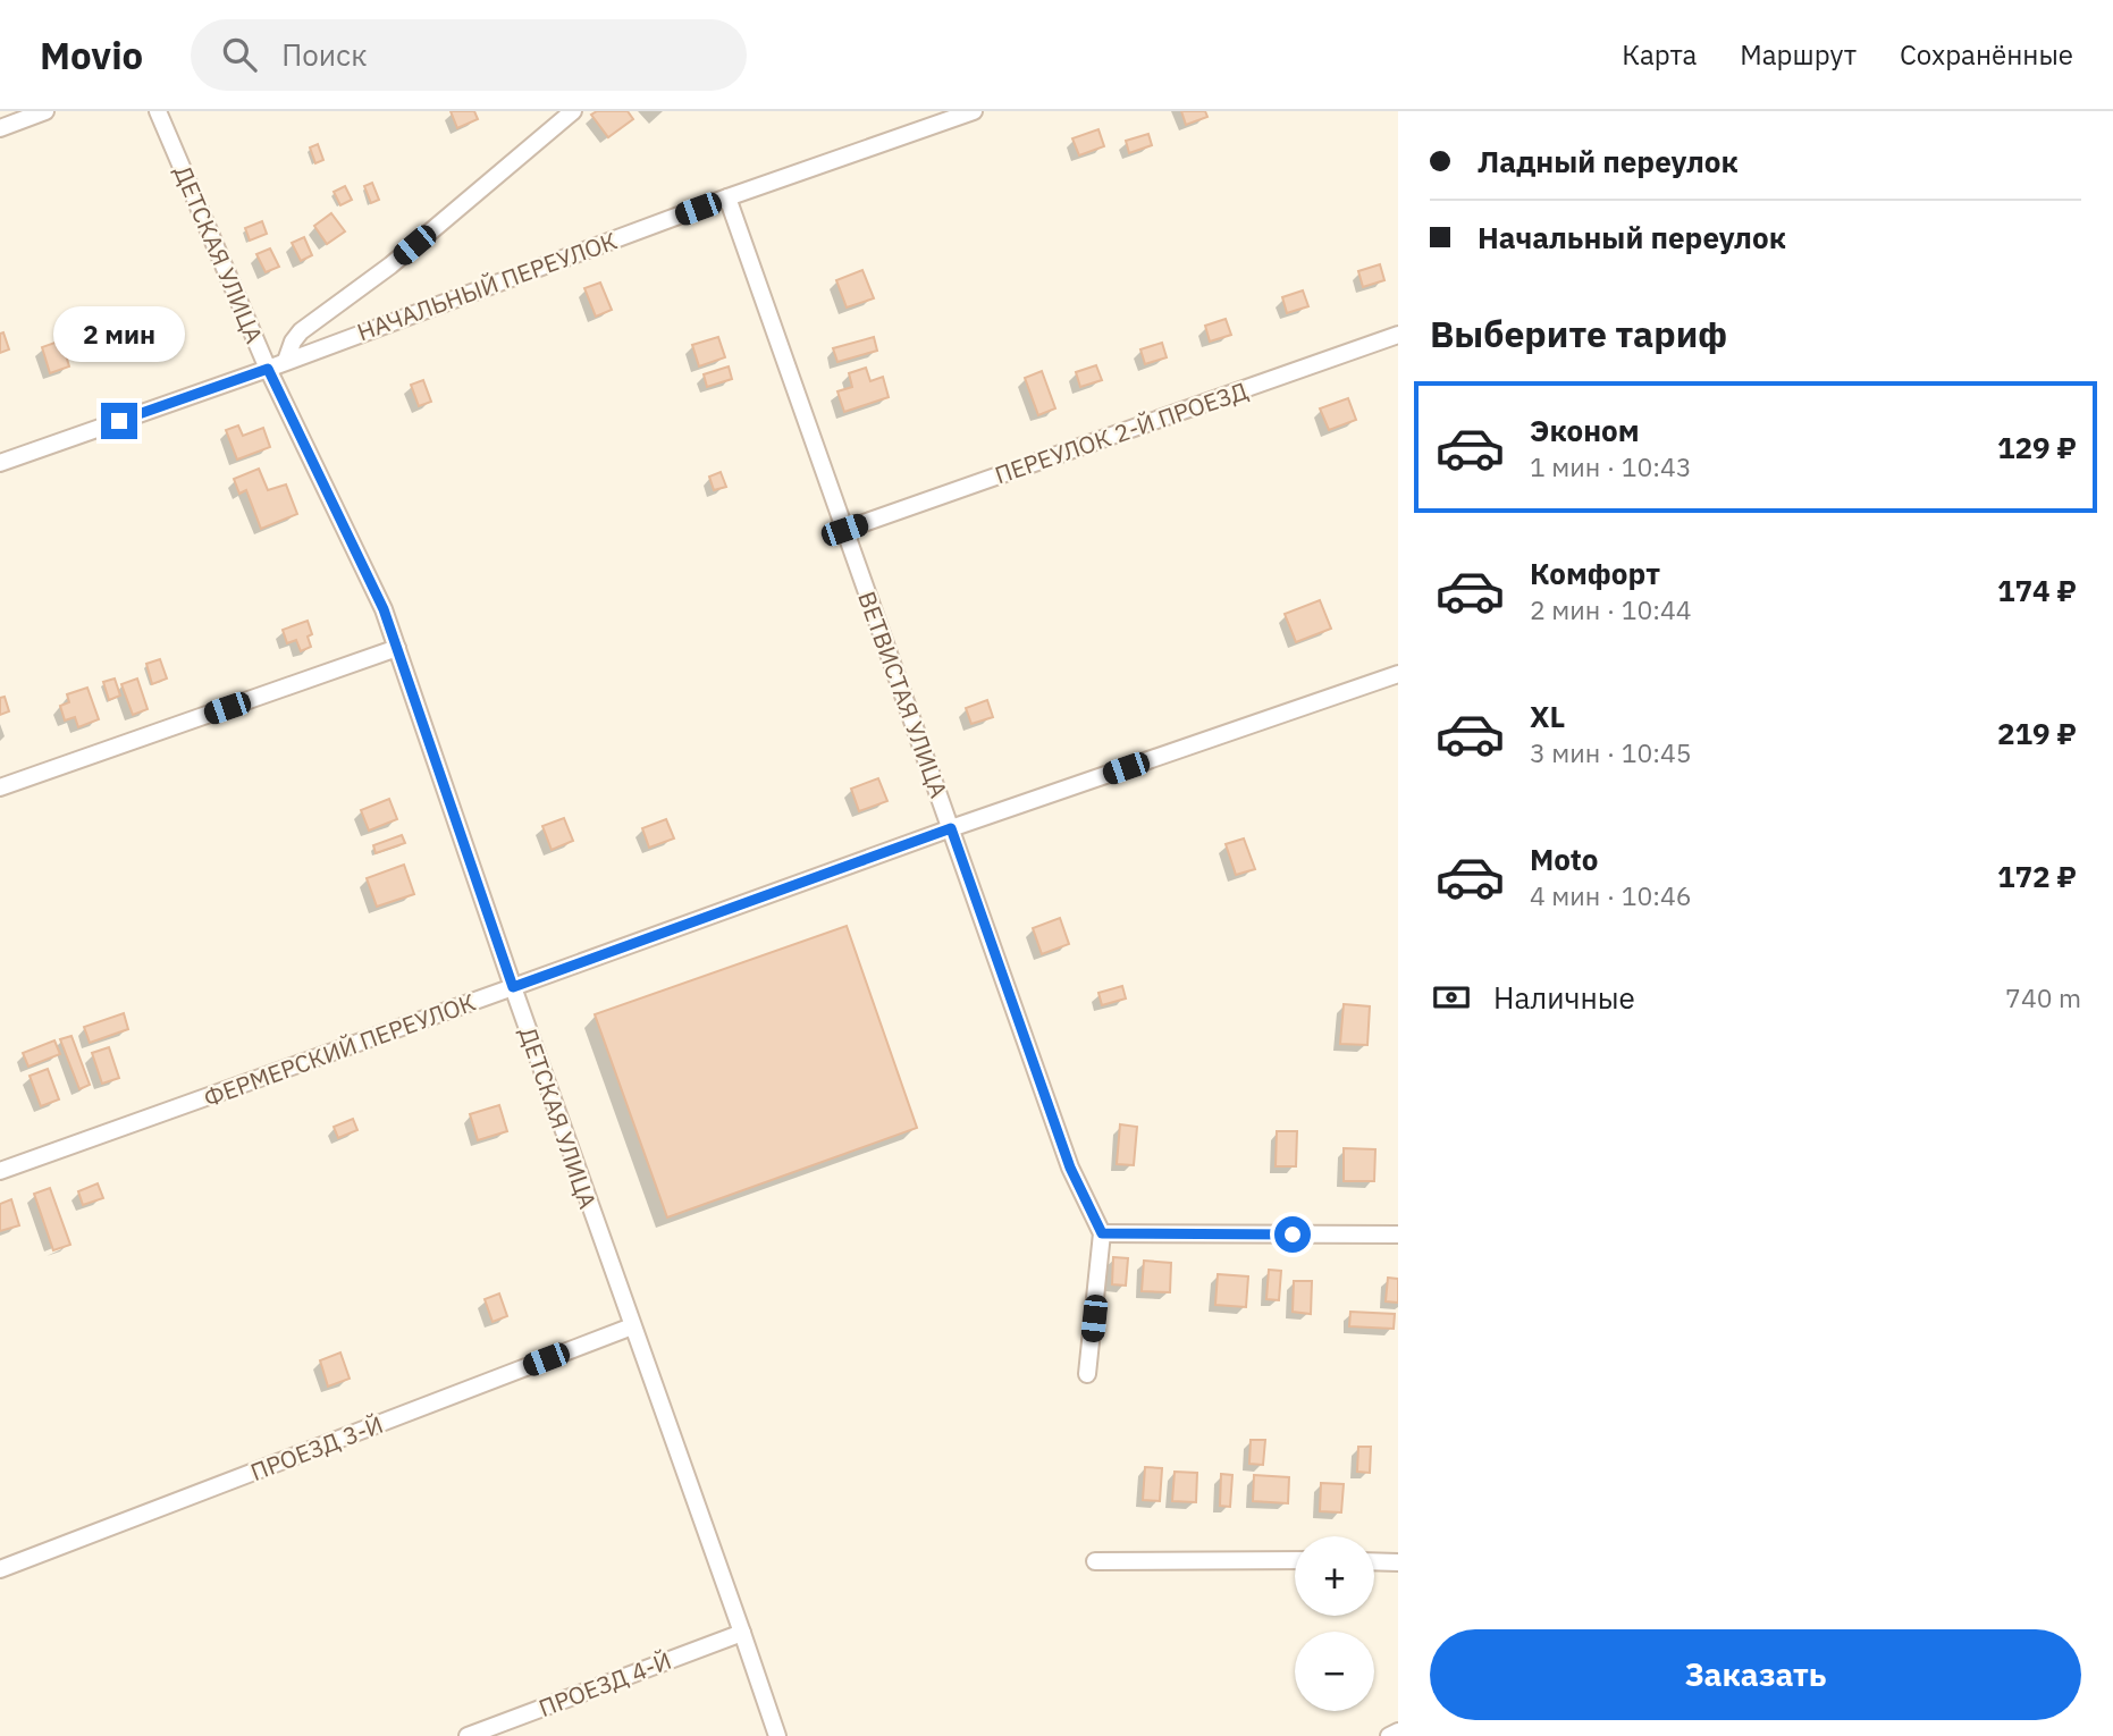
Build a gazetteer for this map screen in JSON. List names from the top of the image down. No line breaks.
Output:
{"streets":{"street":["ДЕТСКАЯ УЛИЦА","НАЧАЛЬНЫЙ ПЕРЕУЛОК","ПЕРЕУЛОК 2-Й ПРОЕЗД","ВЕТВИСТАЯ УЛИЦА","ФЕРМЕРСКИЙ ПЕРЕУЛОК","ПРОЕЗД 3-Й","ПРОЕЗД 4-Й"]},"crossings":[["ДЕТСКАЯ УЛИЦА","НАЧАЛЬНЫЙ ПЕРЕУЛОК"],["ДЕТСКАЯ УЛИЦА","ФЕРМЕРСКИЙ ПЕРЕУЛОК"],["ДЕТСКАЯ УЛИЦА","ПРОЕЗД 3-Й"],["ДЕТСКАЯ УЛИЦА","ПРОЕЗД 4-Й"],["НАЧАЛЬНЫЙ ПЕРЕУЛОК","ВЕТВИСТАЯ УЛИЦА"],["ПЕРЕУЛОК 2-Й ПРОЕЗД","ВЕТВИСТАЯ УЛИЦА"],["ВЕТВИСТАЯ УЛИЦА","ФЕРМЕРСКИЙ ПЕРЕУЛОК"]],"page":{"header":"Movio","search":"Поиск","nav":["Карта","Маршрут","Сохранённые"],"banner":["Ладный переулок","Начальный переулок"],"heading":"Выберите тариф","bubble":"2 мин","list":[{"name":"Эконом","note":"1 мин · 10:43","value":"129 ₽"},{"name":"Комфорт","note":"2 мин · 10:44","value":"174 ₽"},{"name":"XL","note":"3 мин · 10:45","value":"219 ₽"},{"name":"Moto","note":"4 мин · 10:46","value":"172 ₽"}],"pay":["Наличные","740 m"],"map_buttons":["+","−"],"buttons":"Заказать"}}
